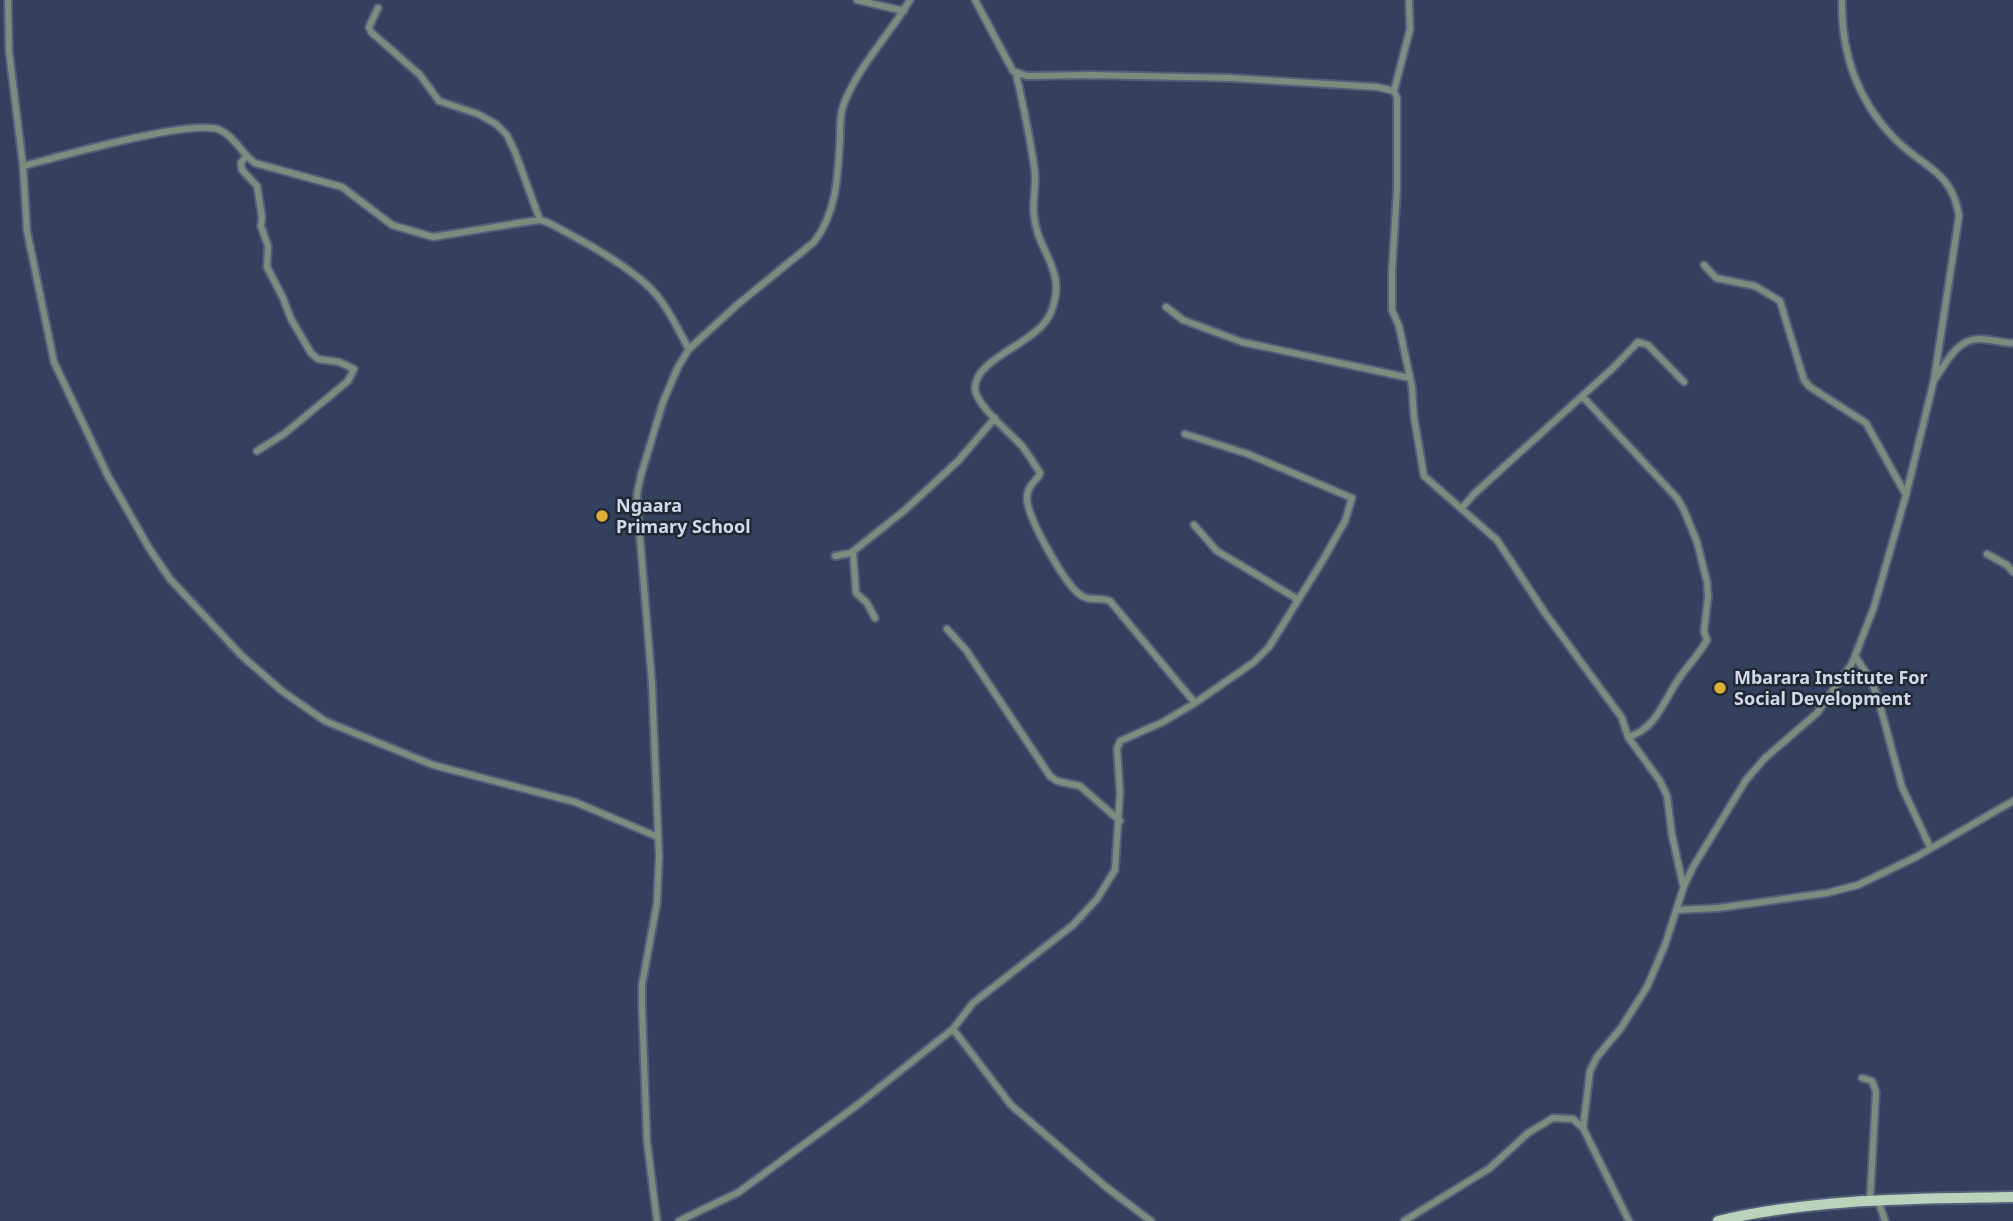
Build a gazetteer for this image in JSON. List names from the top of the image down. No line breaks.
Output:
{"places":["Ngaara Primary School","Mbarara Institute For Social Development"]}
